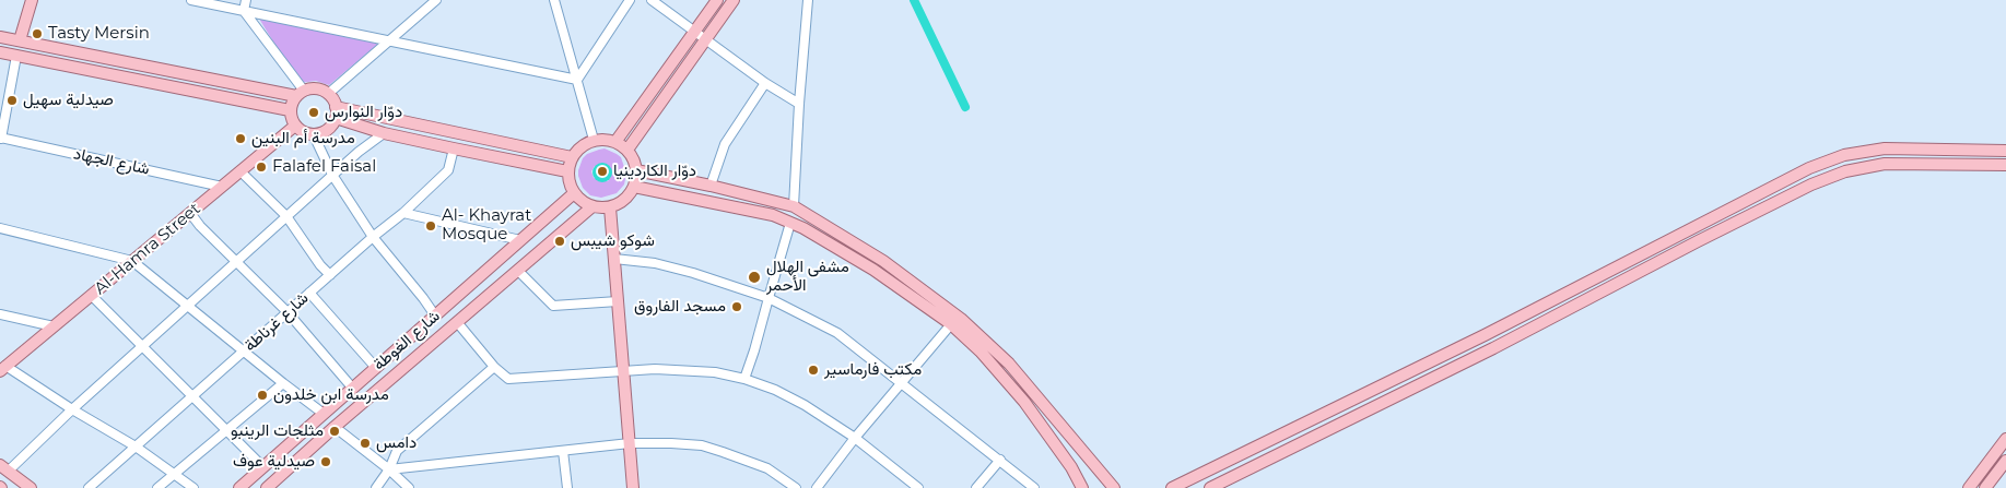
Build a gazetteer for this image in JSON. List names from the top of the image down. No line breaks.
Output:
{"streets":{"main road":["Al-Hamra Street","شارع الغوطة"],"street":["شارع الجهاد","شارع غرناطة"]},"crossings":[["شارع الجهاد","Al-Hamra Street"]],"places":["Tasty Mersin","صيدلية سهيل","دوّار النوارس","مدرسة أم البنين","Falafel Faisal","دوّار الكاردينيا","Al- Khayrat Mosque","شوكو شيبس","مشفى الهلال الأحمر","مسجد الفاروق","مكتب فارماسير","مدرسة ابن خلدون","مثلجات الرينبو","دامس","صيدلية عوف"]}
